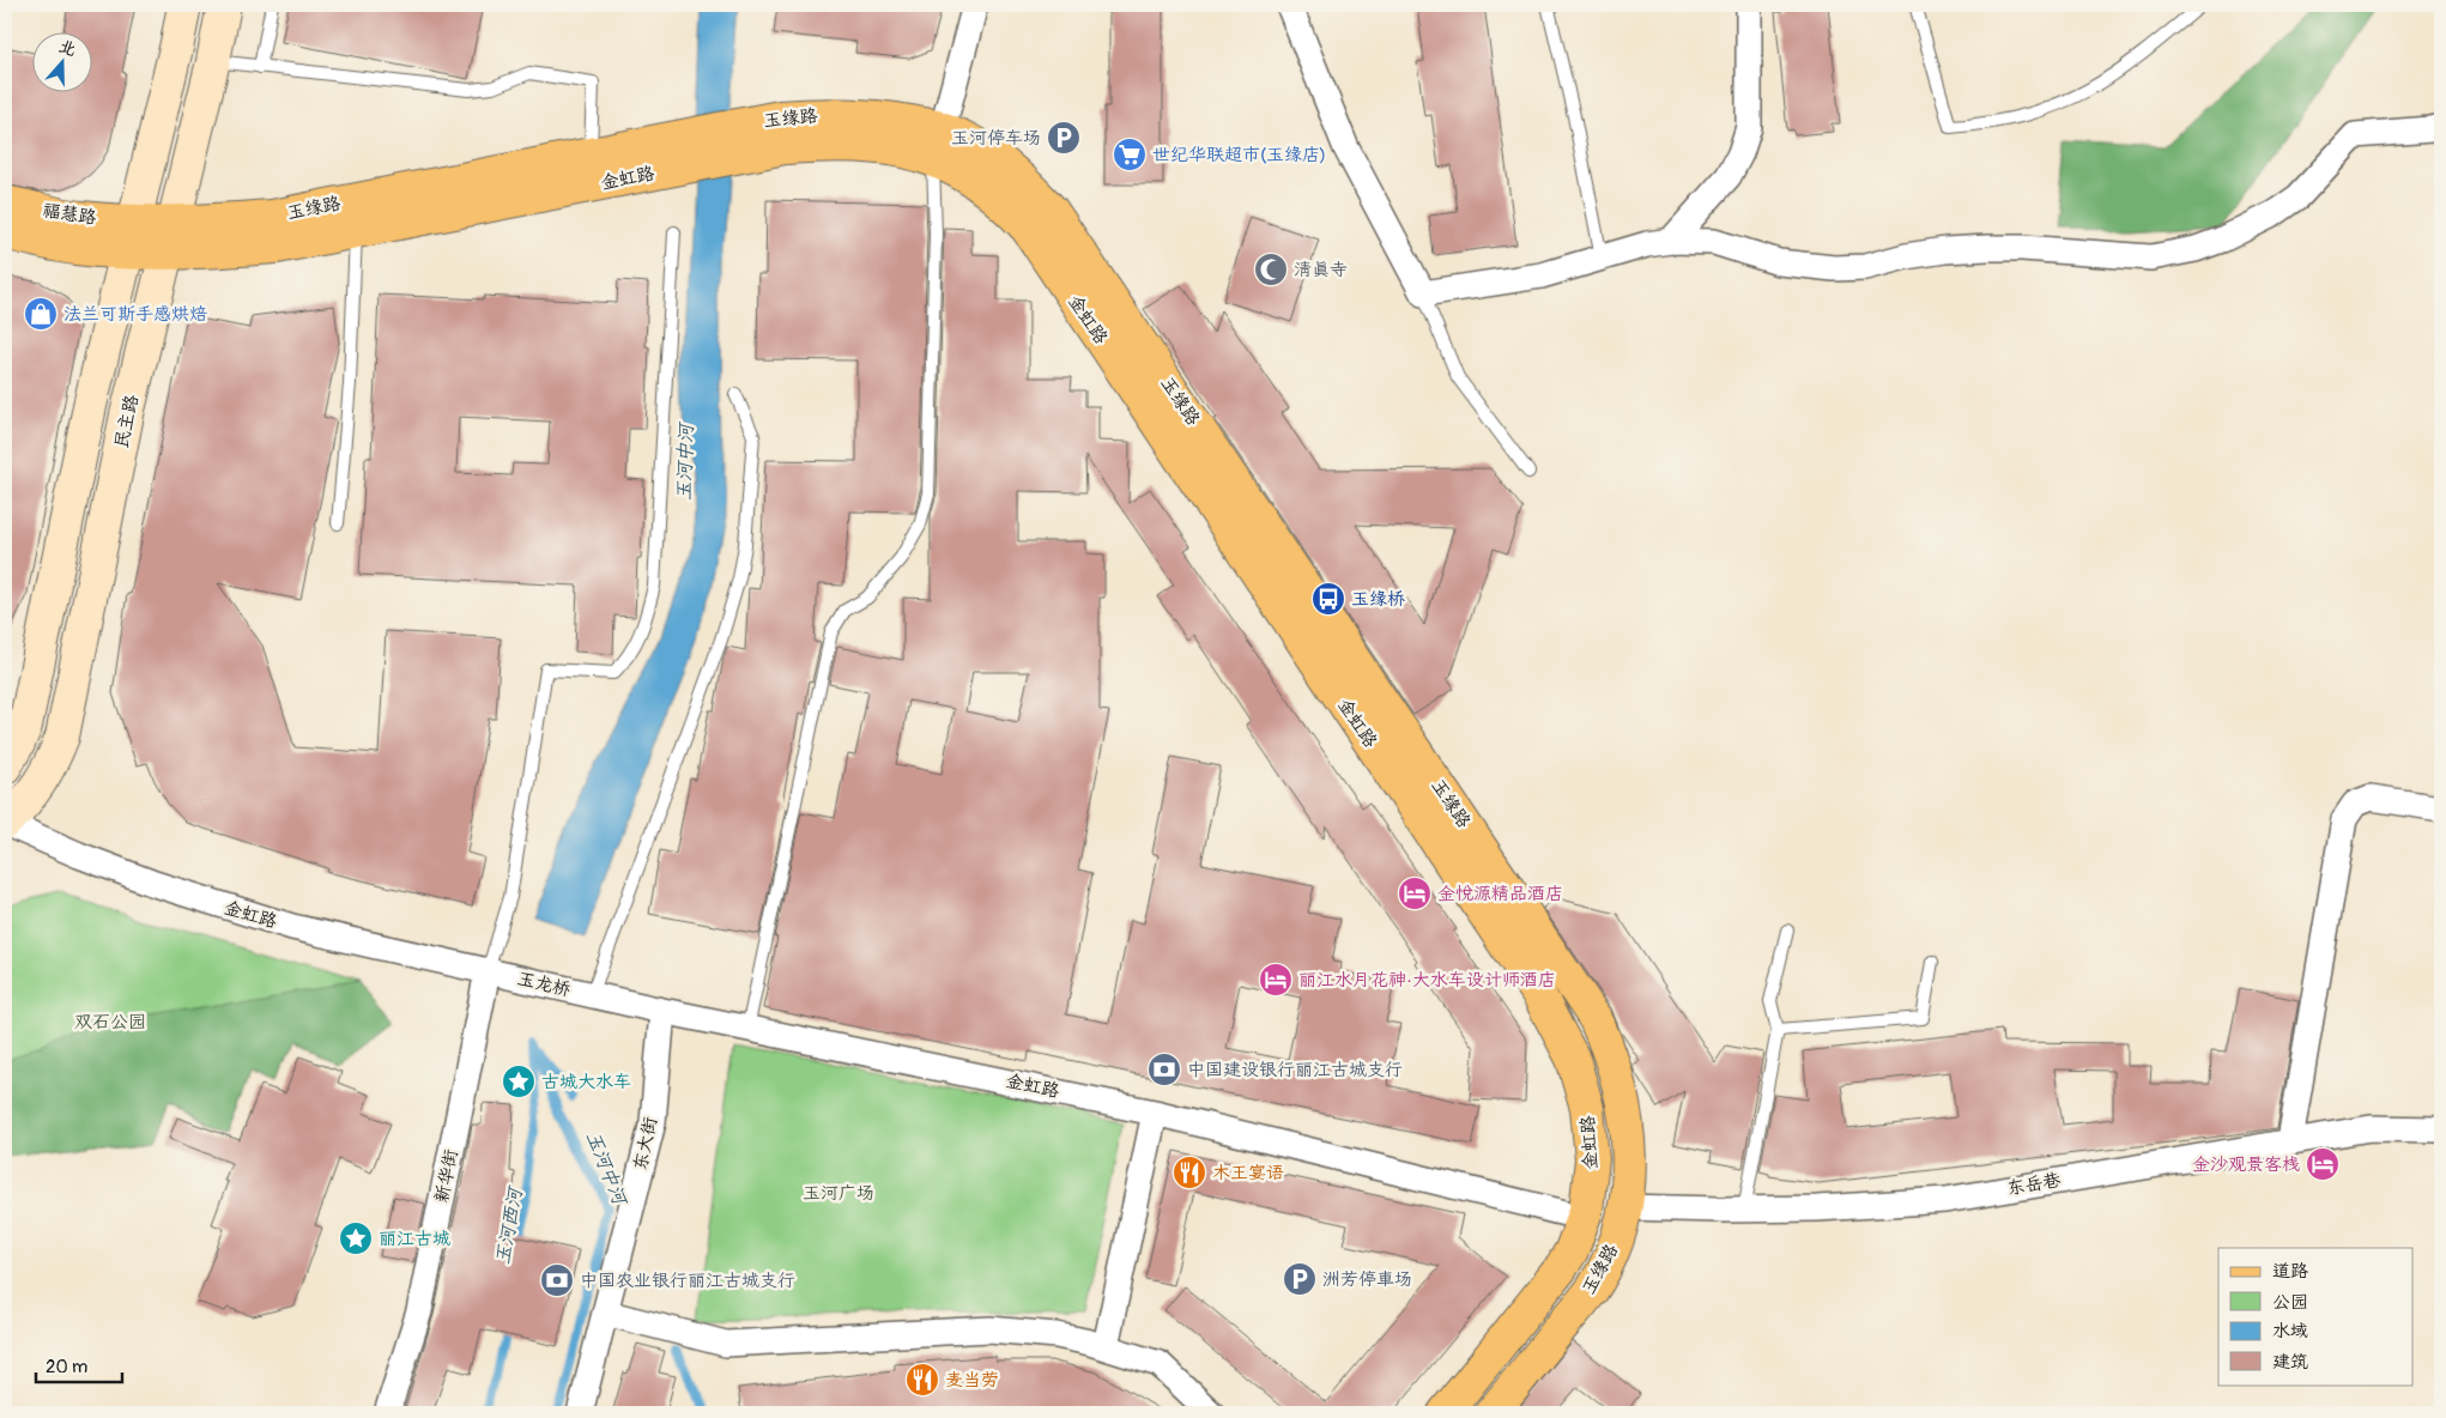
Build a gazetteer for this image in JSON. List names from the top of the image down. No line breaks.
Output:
{"streets":{"main road":["玉缘路","金虹路","福慧路","民主路"],"street":["玉龙桥","东大街","新华街","东岳巷"]},"crossings":[["玉缘路","金虹路"],["玉缘路","民主路"],["玉缘路","东岳巷"],["金虹路","福慧路"],["金虹路","民主路"],["金虹路","玉龙桥"],["金虹路","东大街"],["金虹路","新华街"],["玉龙桥","新华街"]],"water":["玉河中河","玉河西河"],"parks":["双石公园","玉河广场"],"places":{"parking":["玉河停车场","洲芳停車场"],"supermarket":["世纪华联超市(玉缘店)"],"mosque":["清真寺"],"shop":["法兰可斯手感烘焙"],"bus stop":["玉缘桥"],"hotel":["金悦源精品酒店","丽江水月花神·大水车设计师酒店","金沙观景客栈"],"bank":["中国建设银行丽江古城支行","中国农业银行丽江古城支行"],"place":["古城大水车","丽江古城"],"restaurant":["木王宴语","麦当劳"]},"legend":["道路","公园","水域","建筑"],"scale_bar":"20 m","north":"top"}
